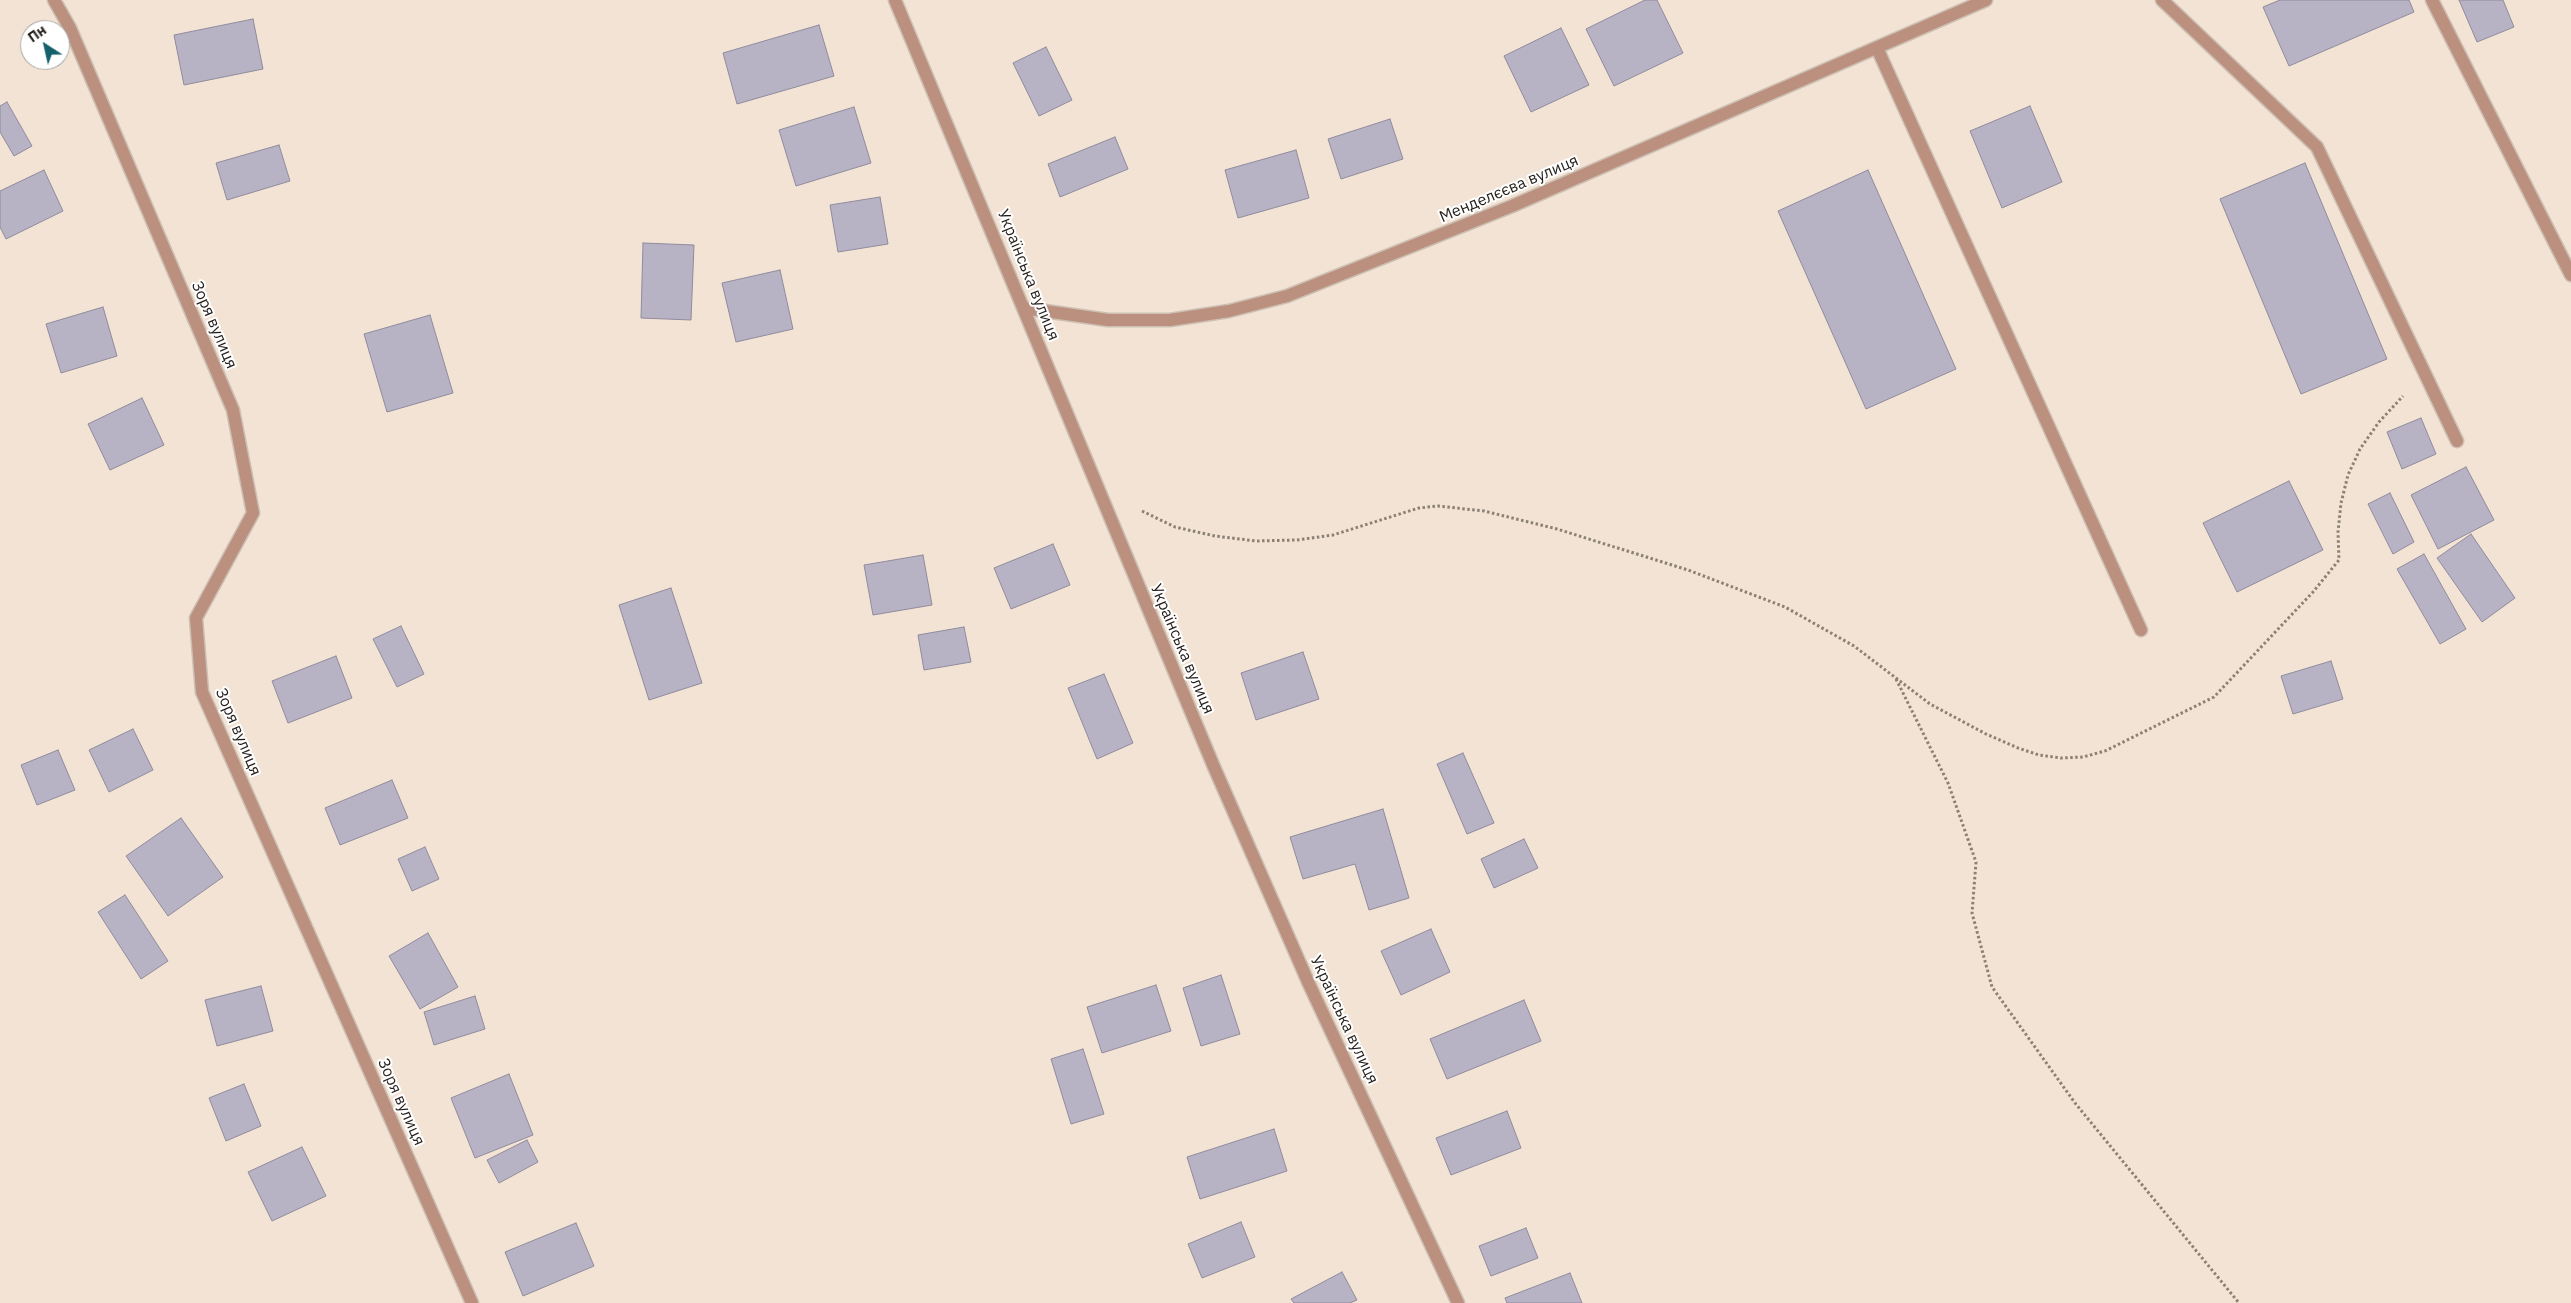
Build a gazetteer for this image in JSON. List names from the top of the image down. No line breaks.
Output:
{"streets":{"street":["Менделєєва вулиця","Українська вулиця","Зоря вулиця"]},"crossings":[["Менделєєва вулиця","Українська вулиця"]],"north":"top left"}
